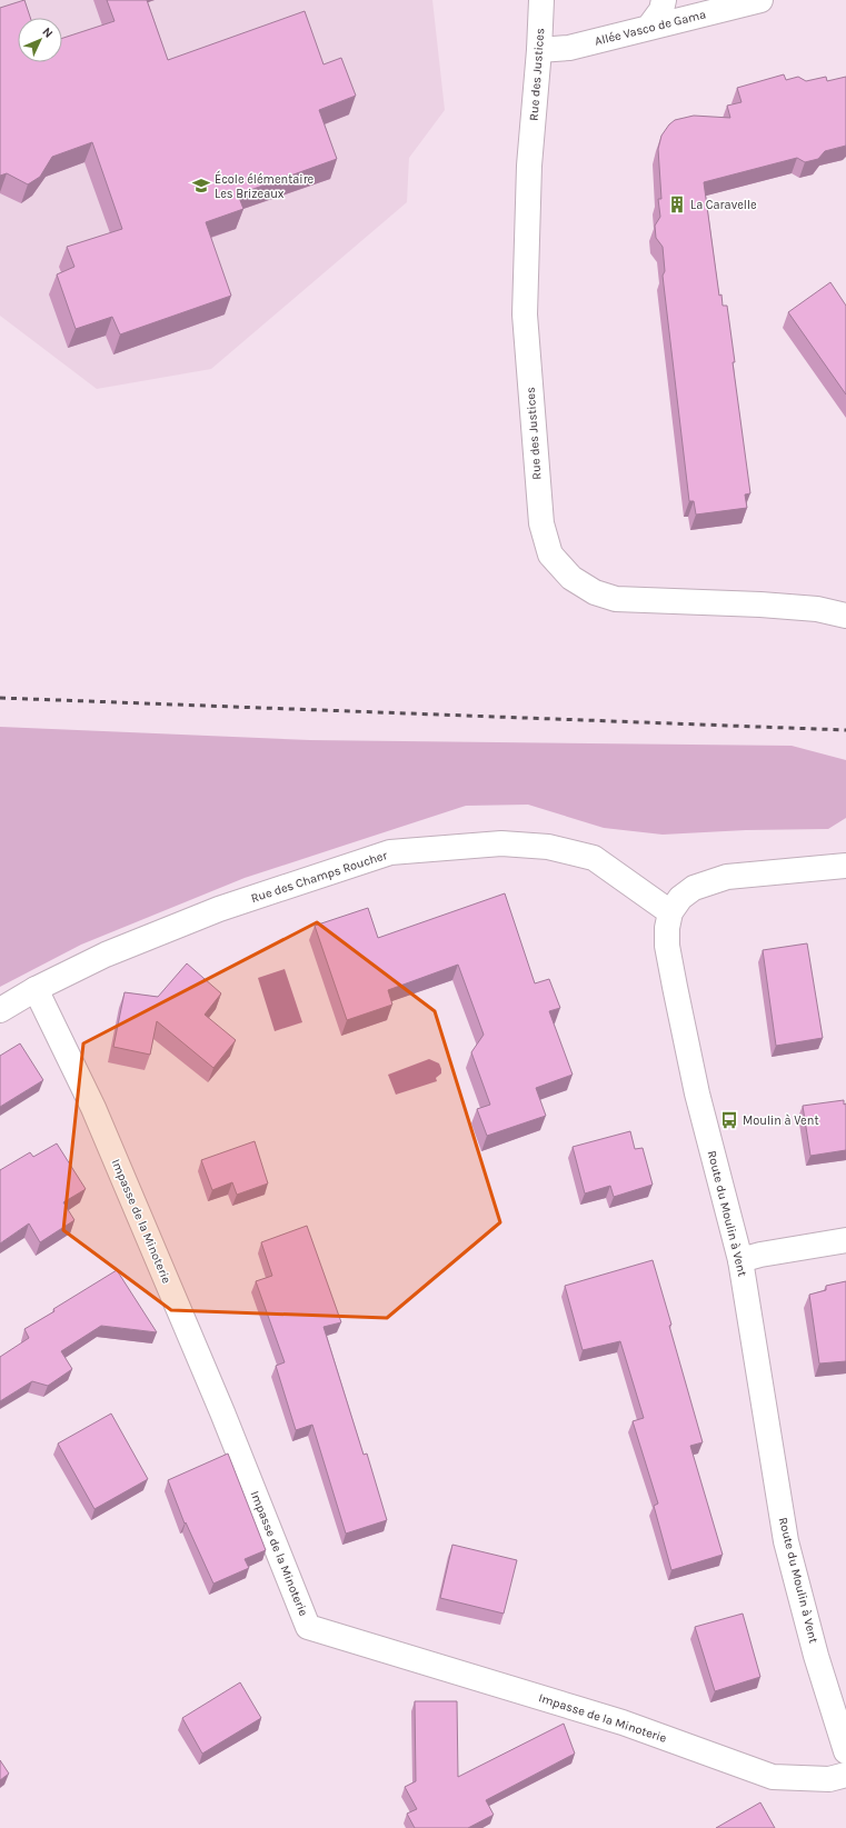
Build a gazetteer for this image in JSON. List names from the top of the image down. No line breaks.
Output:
{"streets":{"street":["Allée Vasco de Gama","Rue des Justices","Rue des Champs Roucher","Route du Moulin à Vent","Impasse de la Minoterie"]},"crossings":[["Allée Vasco de Gama","Rue des Justices"],["Rue des Champs Roucher","Route du Moulin à Vent"],["Rue des Champs Roucher","Impasse de la Minoterie"]],"places":{"school or university":["École élémentaire Les Brizeaux"],"building":["La Caravelle"],"bus stop":["Moulin à Vent"]},"north":"top right"}
